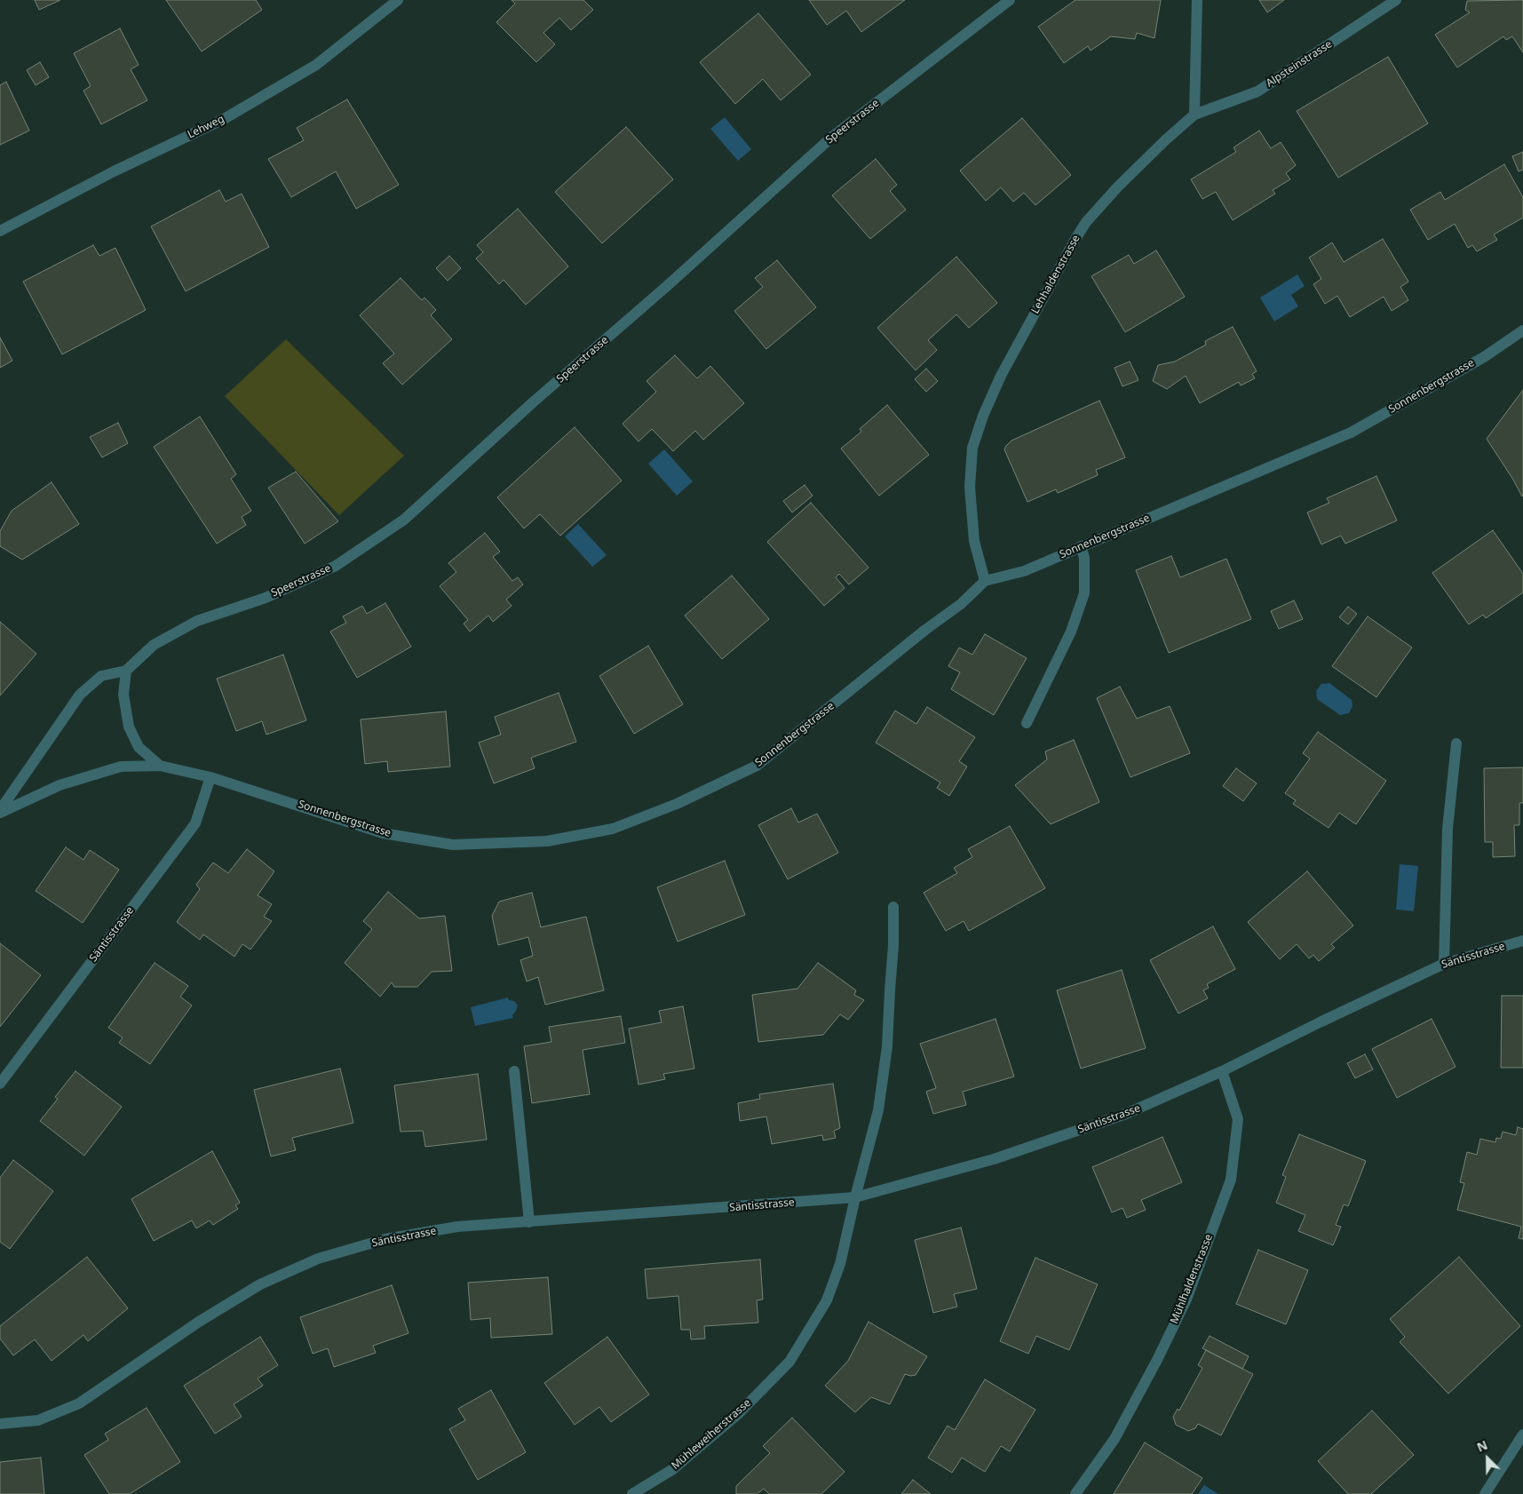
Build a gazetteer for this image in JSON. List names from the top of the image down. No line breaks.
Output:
{"streets":{"street":["Alpsteinstrasse","Speerstrasse","Lehweg","Lehhaldenstrasse","Sonnenbergstrasse","Säntisstrasse","Mühlhaldenstrasse","Mühleweiherstrasse"]},"crossings":[["Alpsteinstrasse","Lehhaldenstrasse"],["Speerstrasse","Sonnenbergstrasse"],["Lehhaldenstrasse","Sonnenbergstrasse"],["Sonnenbergstrasse","Säntisstrasse"],["Säntisstrasse","Mühlhaldenstrasse"],["Säntisstrasse","Mühleweiherstrasse"]],"north":"top left"}
